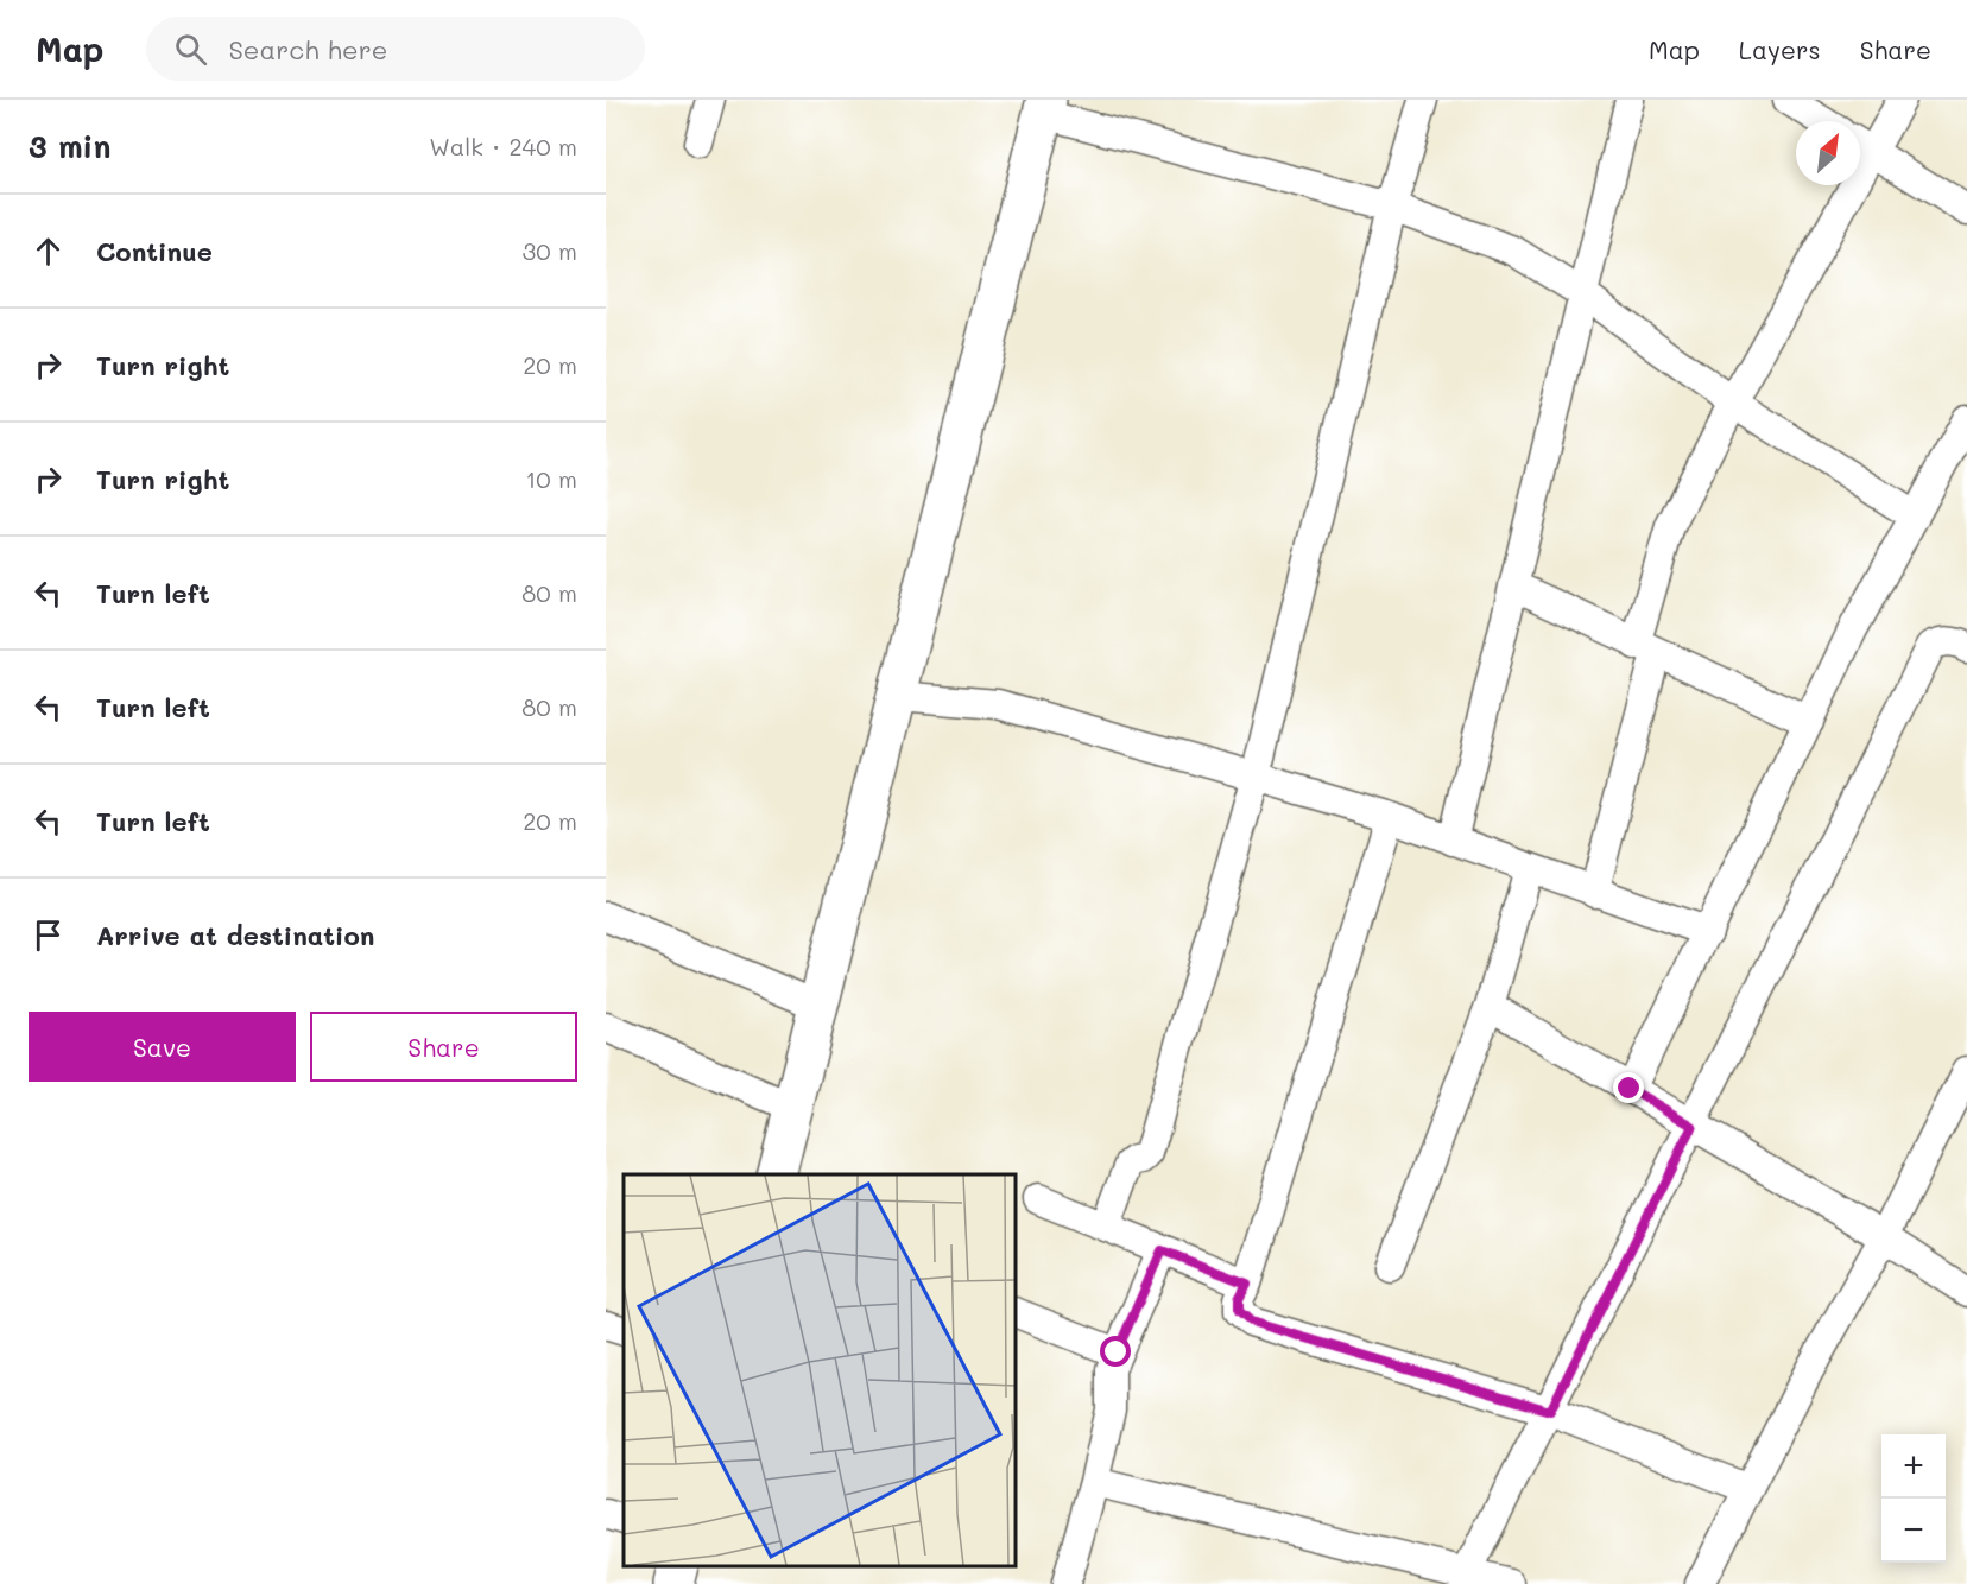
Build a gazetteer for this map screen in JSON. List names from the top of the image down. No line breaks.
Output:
{"north":"top right","page":{"header":"Map","search":"Search here","nav":["Map","Layers","Share"],"heading":["3 min","Walk · 240 m"],"list":[["Continue","30 m"],["Turn right","20 m"],["Turn right","10 m"],["Turn left","80 m"],["Turn left","80 m"],["Turn left","20 m"],"Arrive at destination"],"buttons":["Save","Share"],"map_buttons":["+","−"]}}
